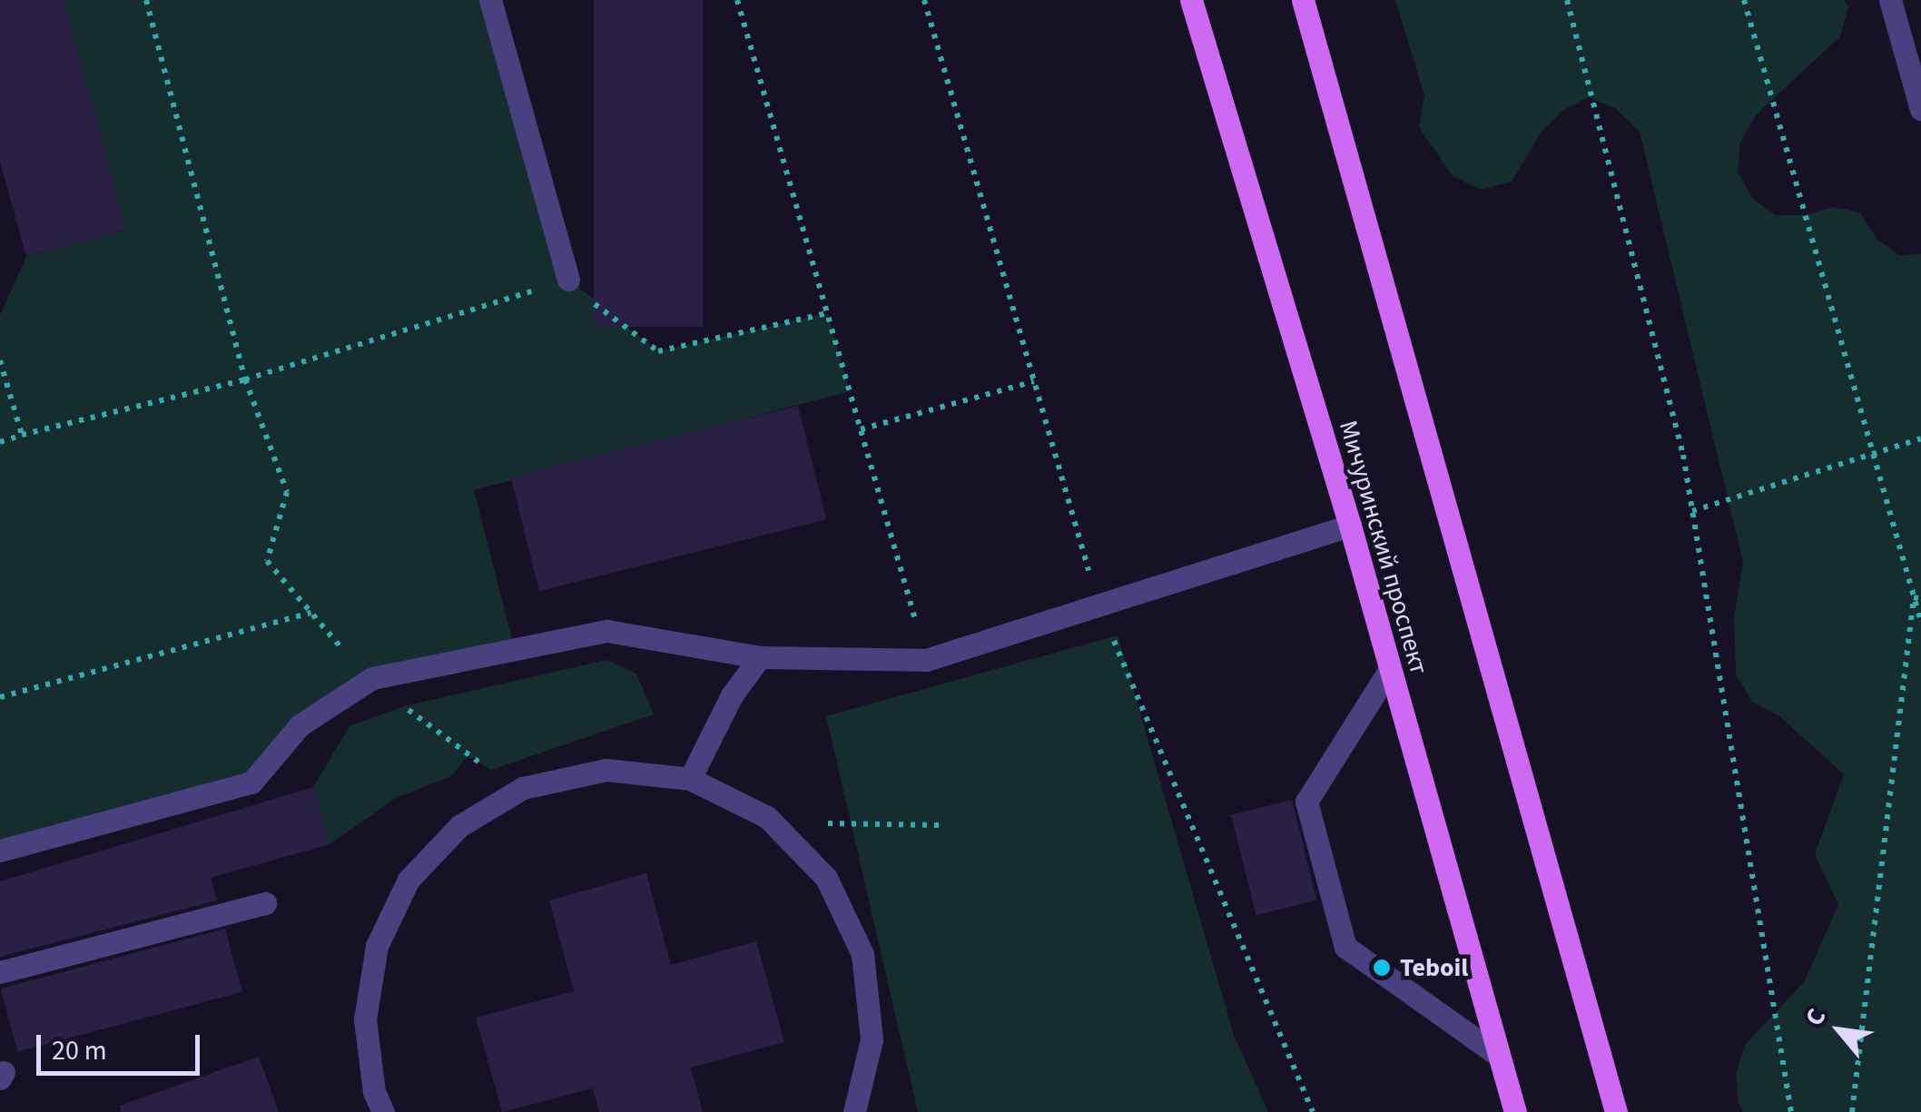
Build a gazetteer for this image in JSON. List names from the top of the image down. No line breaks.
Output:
{"streets":{"main road":["Мичуринский проспект"]},"places":["Teboil"],"scale_bar":"20 m","north":"top left"}
